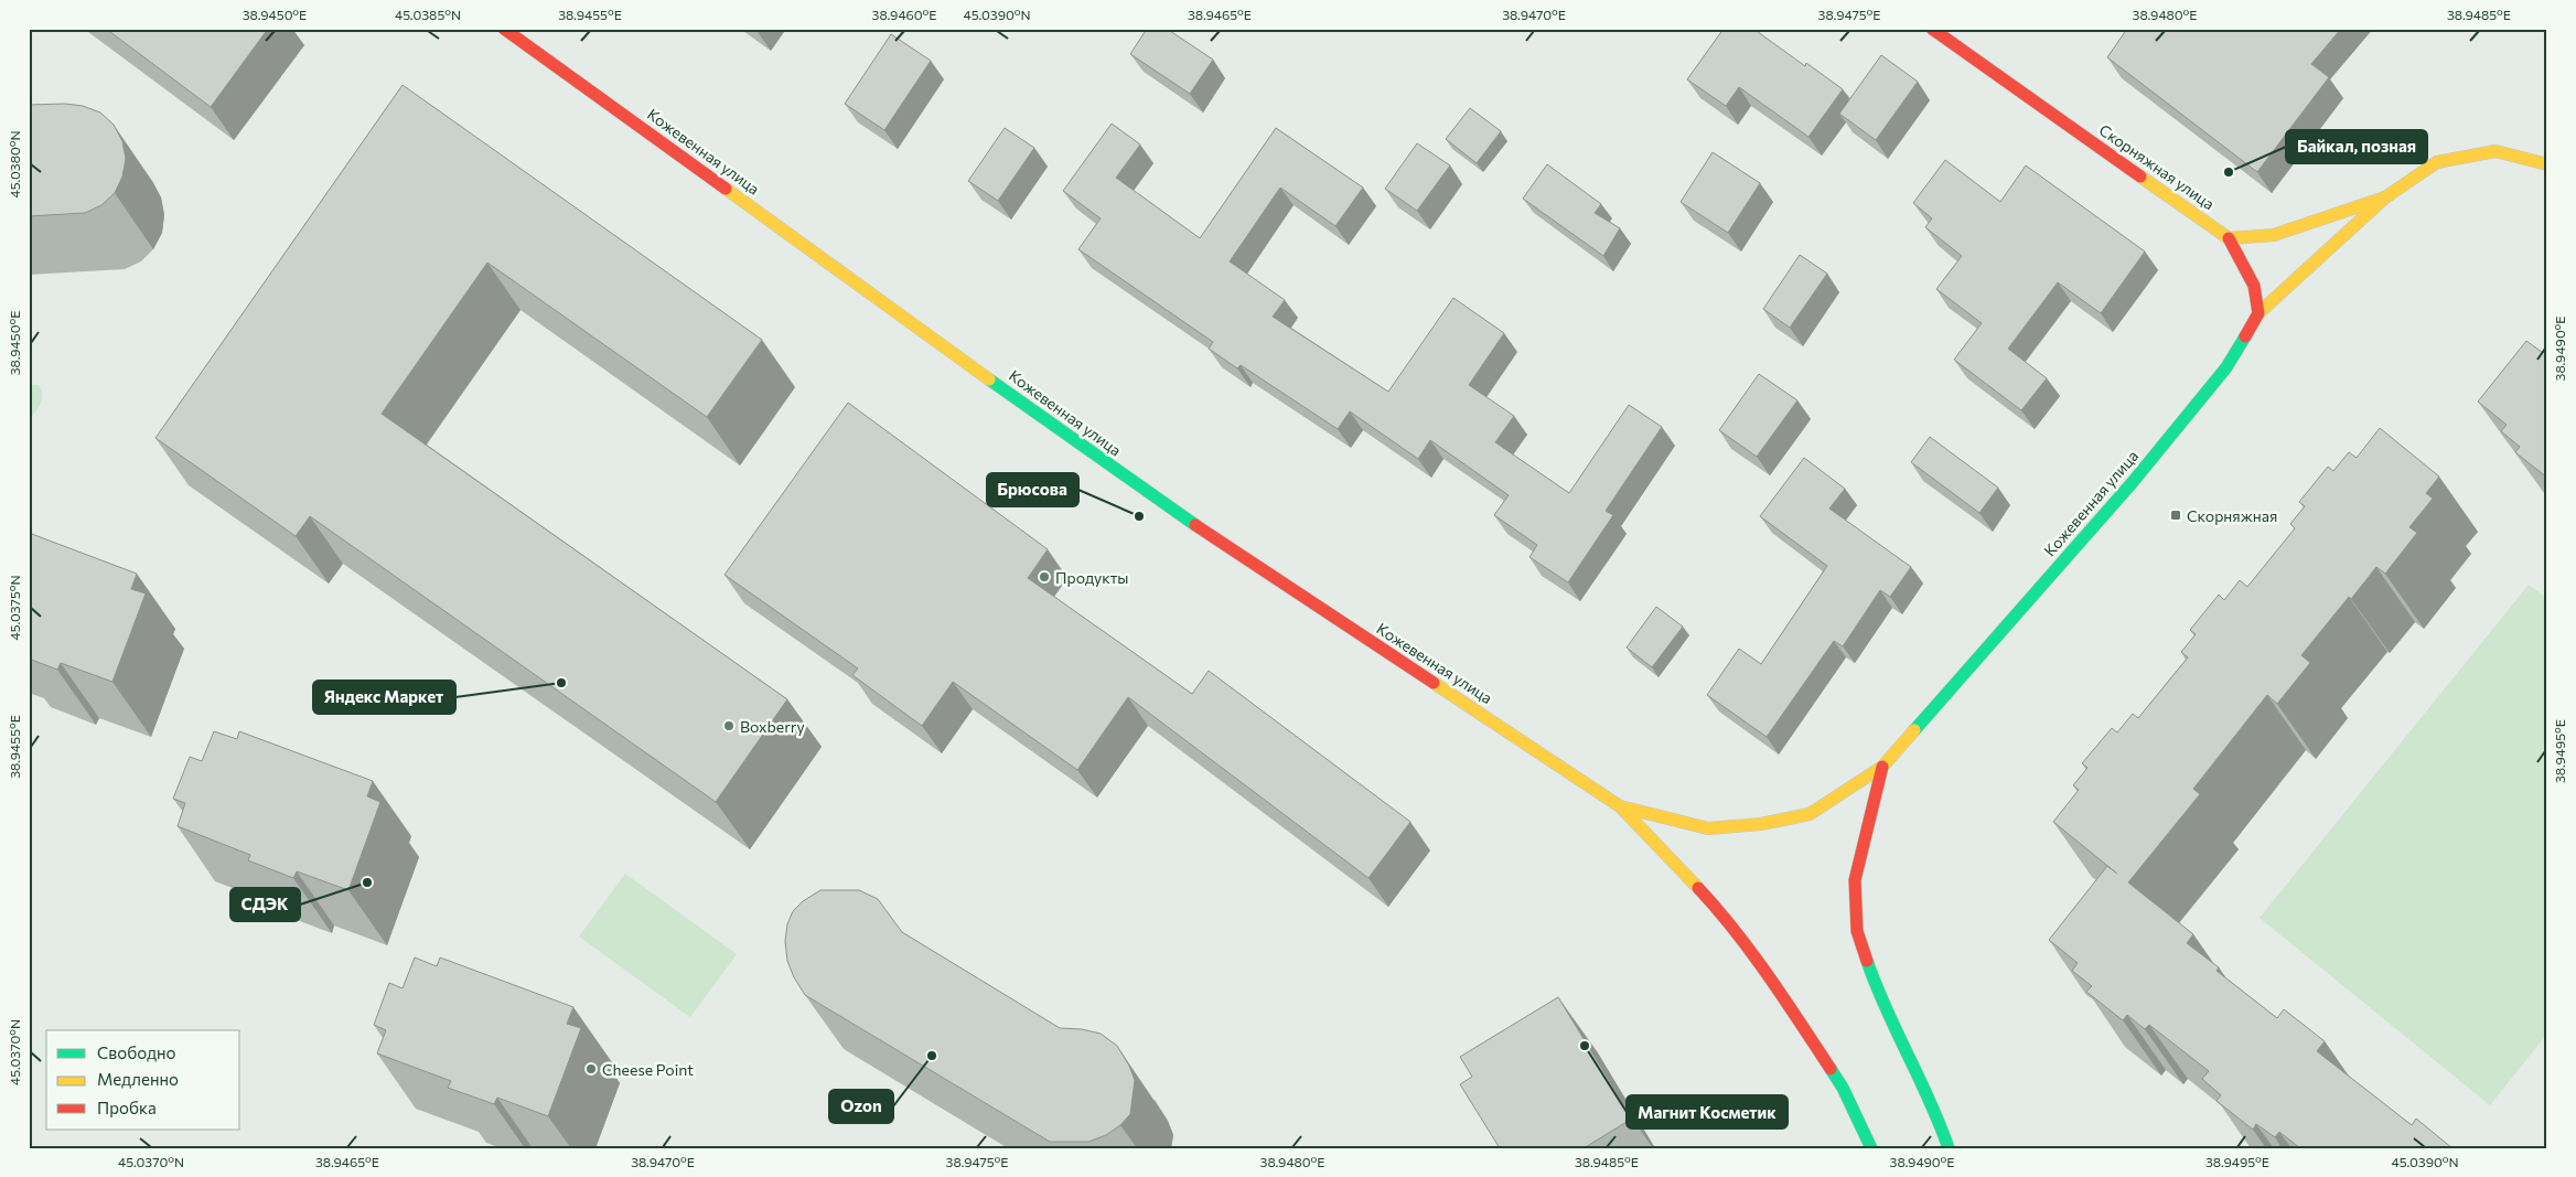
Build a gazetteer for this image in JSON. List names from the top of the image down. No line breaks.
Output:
{"streets":{"main road":["Кожевенная улица","Скорняжная улица"]},"places":{"other":["Байкал, позная","Брюсова","Продукты","Яндекс Маркет","Boxberry","СДЭК","Магнит Косметик","Ozon","Cheese Point"],"transit":["Скорняжная"]},"legend":["Свободно","Медленно","Пробка"],"coordinates":["38.9450°E","45.0385°N","38.9455°E","38.9460°E","45.0390°N","38.9465°E","38.9470°E","38.9475°E","38.9480°E","38.9485°E","45.0380°N","38.9490°E","45.0375°N","38.9495°E","45.0370°N"]}
